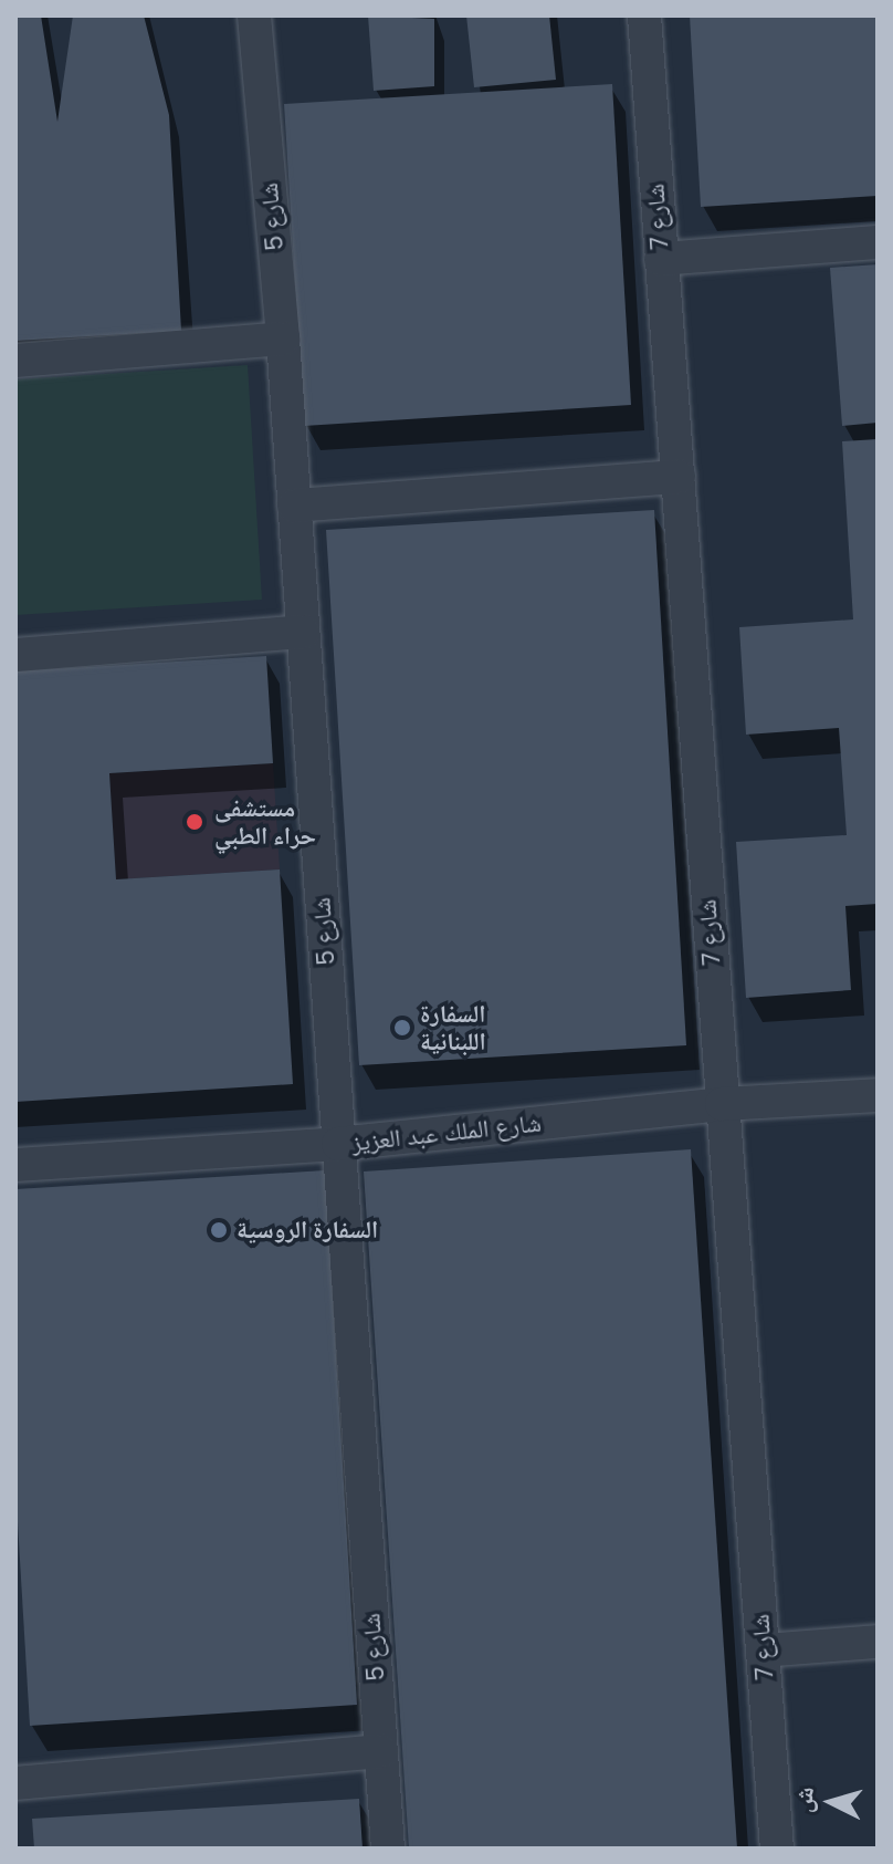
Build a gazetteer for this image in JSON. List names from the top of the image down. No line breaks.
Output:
{"streets":{"street":["شارع 5","شارع 7","شارع الملك عبد العزيز"]},"crossings":[["شارع 5","شارع الملك عبد العزيز"],["شارع 7","شارع الملك عبد العزيز"]],"places":["مستشفى حراء الطبي","السفارة اللبنانية","السفارة الروسية"],"north":"left"}
